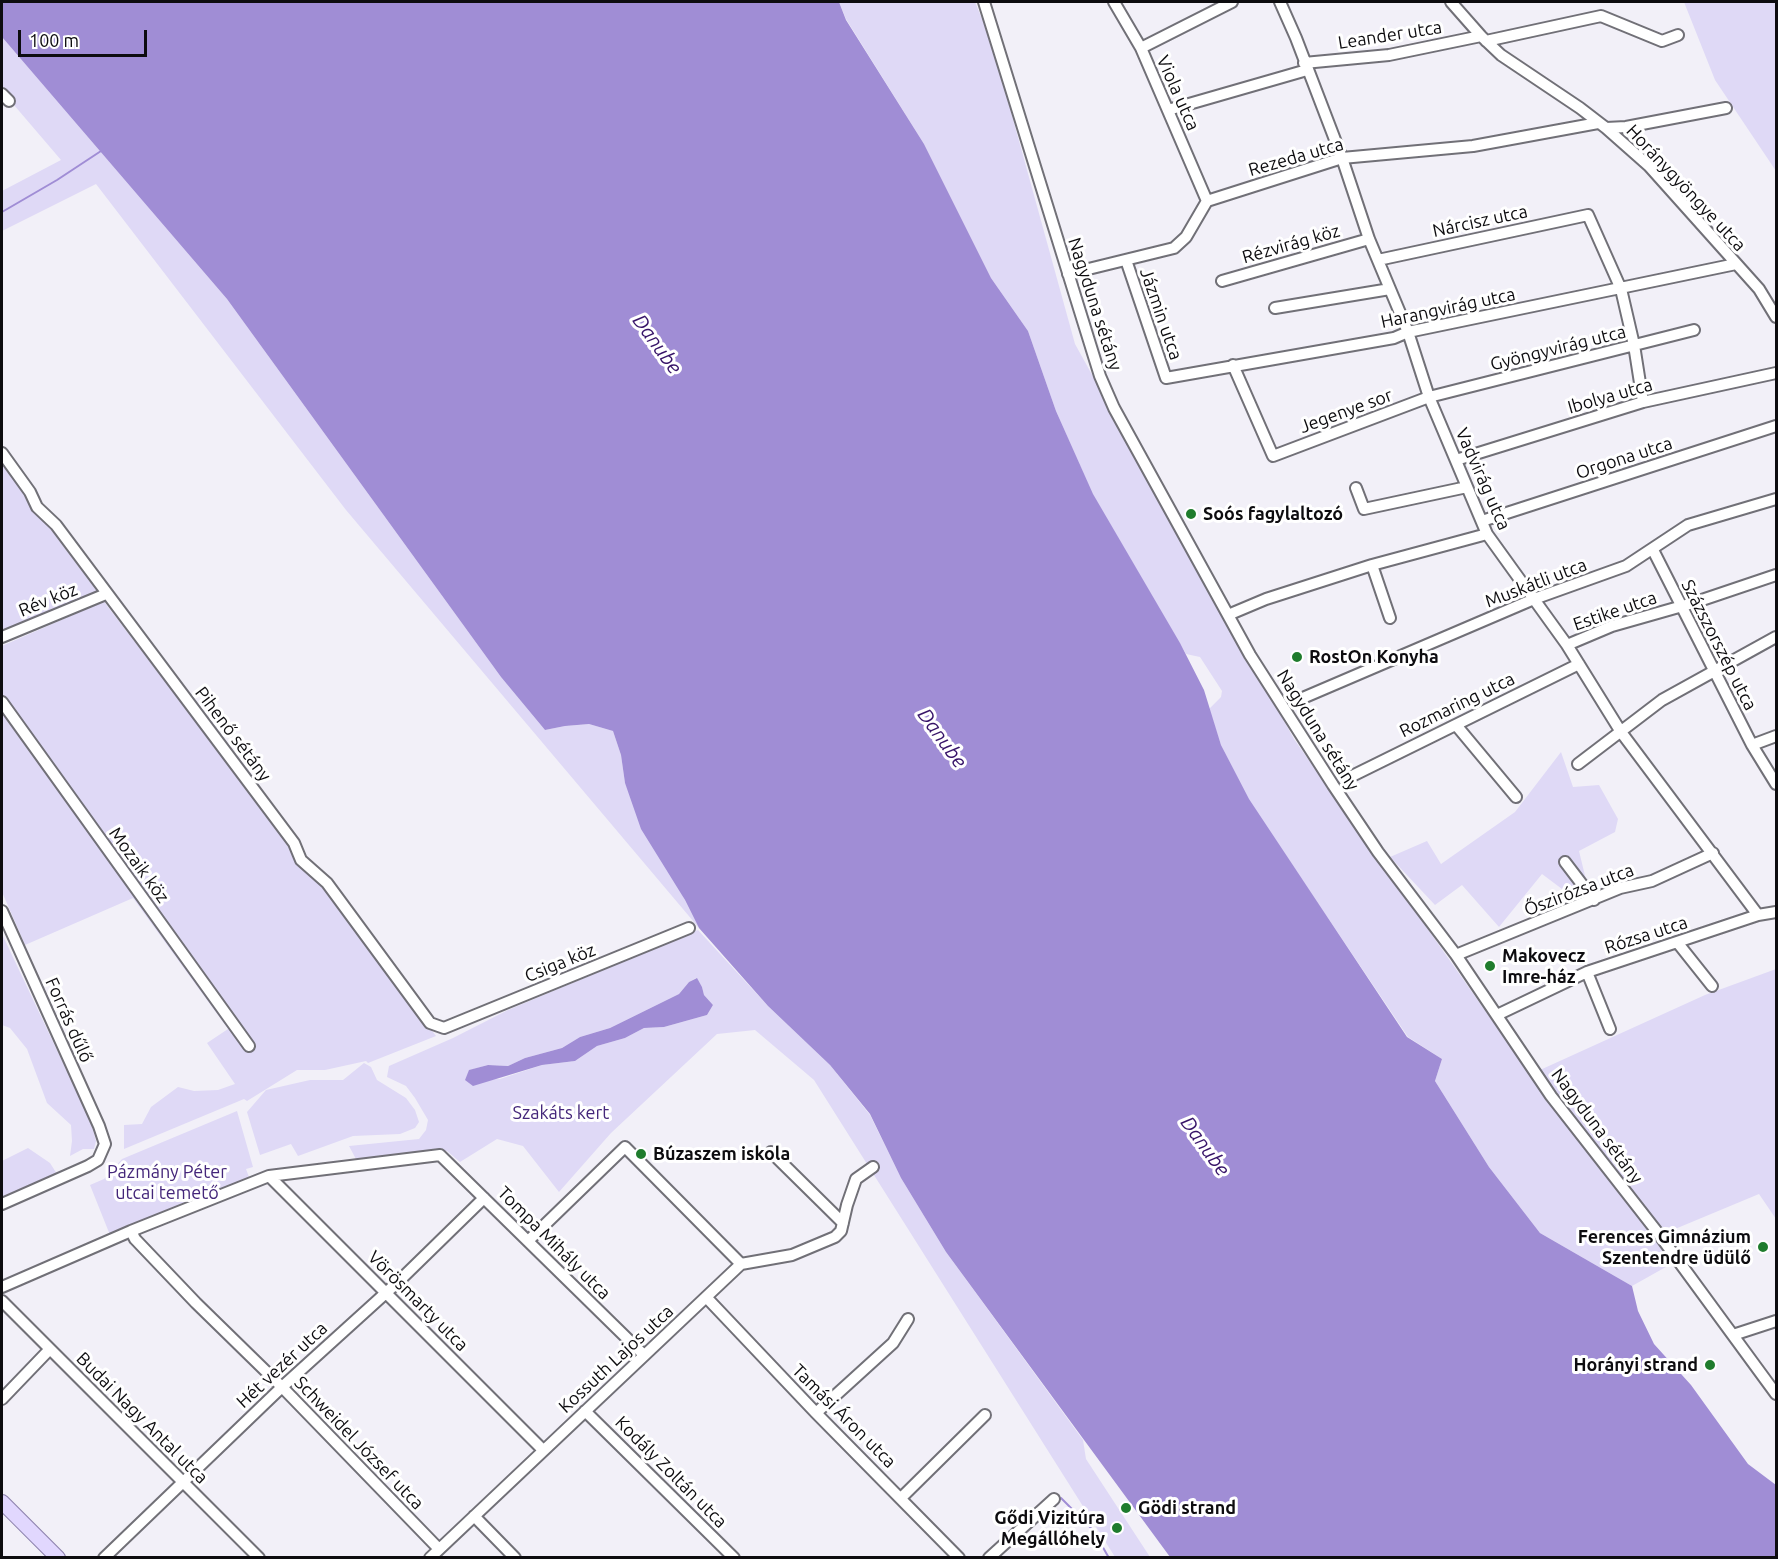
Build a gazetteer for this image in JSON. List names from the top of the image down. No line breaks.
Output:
{"streets":{"street":["Leander utca","Viola utca","Rezeda utca","Horánygyöngye utca","Nárcisz utca","Rézvirág köz","Nagyduna sétány","Harangvirág utca","Jázmin utca","Gyöngyvirág utca","Ibolya utca","Jegenye sor","Orgona utca","Vadvirág utca","Muskátli utca","Rév köz","Estike utca","Százszorszép utca","Rozmaring utca","Pihenő sétány","Mozaik köz","Őszirózsa utca","Rózsa utca","Csiga köz","Forrás dűlő","Tompa Mihály utca","Vörösmarty utca","Kossuth Lajos utca","Hét vezér utca","Tamási Áron utca","Budai Nagy Antal utca","Schweidel József utca","Kodály Zoltán utca"]},"crossings":[["Leander utca","Viola utca"],["Leander utca","Horánygyöngye utca"],["Leander utca","Vadvirág utca"],["Viola utca","Rezeda utca"],["Rezeda utca","Horánygyöngye utca"],["Rezeda utca","Vadvirág utca"],["Horánygyöngye utca","Harangvirág utca"],["Nárcisz utca","Harangvirág utca"],["Nárcisz utca","Vadvirág utca"],["Rézvirág köz","Vadvirág utca"],["Nagyduna sétány","Őszirózsa utca"],["Nagyduna sétány","Rózsa utca"],["Harangvirág utca","Jázmin utca"],["Harangvirág utca","Jegenye sor"],["Harangvirág utca","Vadvirág utca"],["Gyöngyvirág utca","Jegenye sor"],["Gyöngyvirág utca","Vadvirág utca"],["Ibolya utca","Vadvirág utca"],["Jegenye sor","Vadvirág utca"],["Orgona utca","Vadvirág utca"],["Vadvirág utca","Muskátli utca"],["Vadvirág utca","Estike utca"],["Vadvirág utca","Rozmaring utca"],["Vadvirág utca","Őszirózsa utca"],["Vadvirág utca","Rózsa utca"],["Muskátli utca","Százszorszép utca"],["Rév köz","Pihenő sétány"],["Estike utca","Százszorszép utca"],["Pihenő sétány","Csiga köz"],["Tompa Mihály utca","Vörösmarty utca"],["Tompa Mihály utca","Kossuth Lajos utca"],["Tompa Mihály utca","Hét vezér utca"],["Vörösmarty utca","Kossuth Lajos utca"],["Vörösmarty utca","Hét vezér utca"],["Kossuth Lajos utca","Tamási Áron utca"],["Kossuth Lajos utca","Schweidel József utca"],["Kossuth Lajos utca","Kodály Zoltán utca"],["Hét vezér utca","Budai Nagy Antal utca"],["Hét vezér utca","Schweidel József utca"]],"water":["Danube"],"parks":["Szakáts kert","Pázmány Péter utcai temető"],"places":["Soós fagylaltozó","RostOn Konyha","Makovecz Imre-ház","Búzaszem iskola","Ferences Gimnázium Szentendre üdülő","Horányi strand","Gödi strand","Gődi Vizitúra Megállóhely"],"scale_bar":"100 m"}
